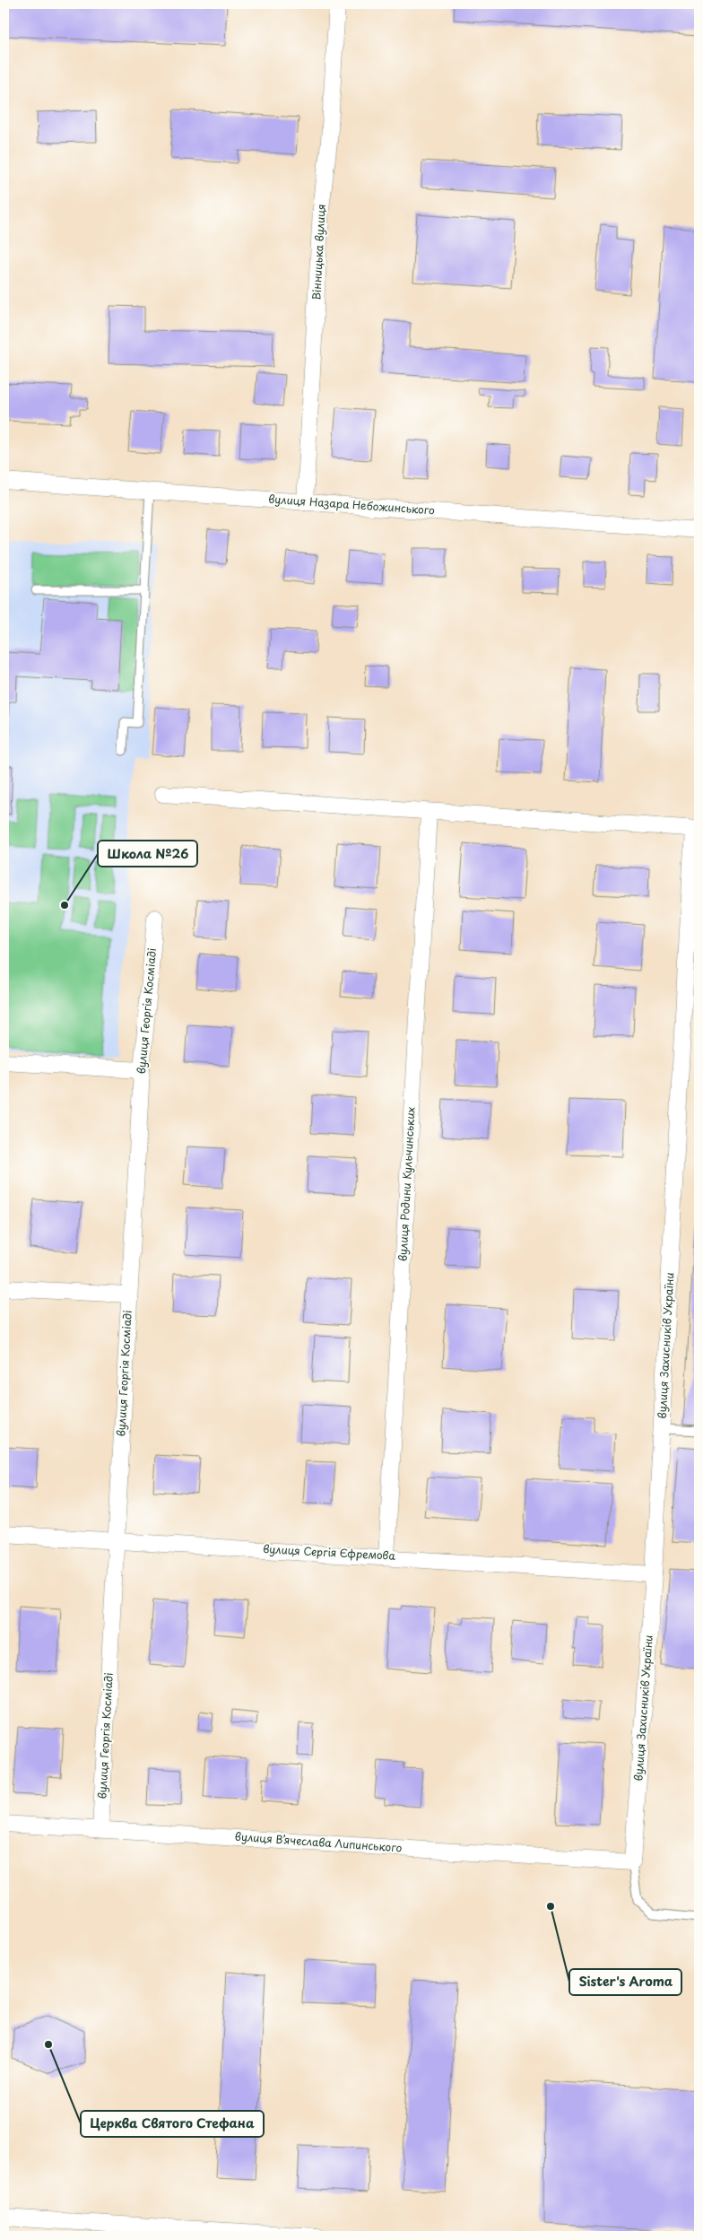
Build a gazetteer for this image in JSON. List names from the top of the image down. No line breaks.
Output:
{"streets":{"street":["Вінницька вулиця","вулиця Назара Небожинського","вулиця Георгія Косміаді","вулиця Родини Кульчинських","вулиця Захисників України","вулиця Сергія Єфремова","вулиця Вʼячеслава Липинського"]},"crossings":[["Вінницька вулиця","вулиця Назара Небожинського"],["вулиця Георгія Косміаді","вулиця Сергія Єфремова"],["вулиця Георгія Косміаді","вулиця Вʼячеслава Липинського"],["вулиця Родини Кульчинських","вулиця Сергія Єфремова"],["вулиця Захисників України","вулиця Сергія Єфремова"],["вулиця Захисників України","вулиця Вʼячеслава Липинського"]],"places":["Школа №26","Sister's Aroma","Церква Святого Стефана"]}
